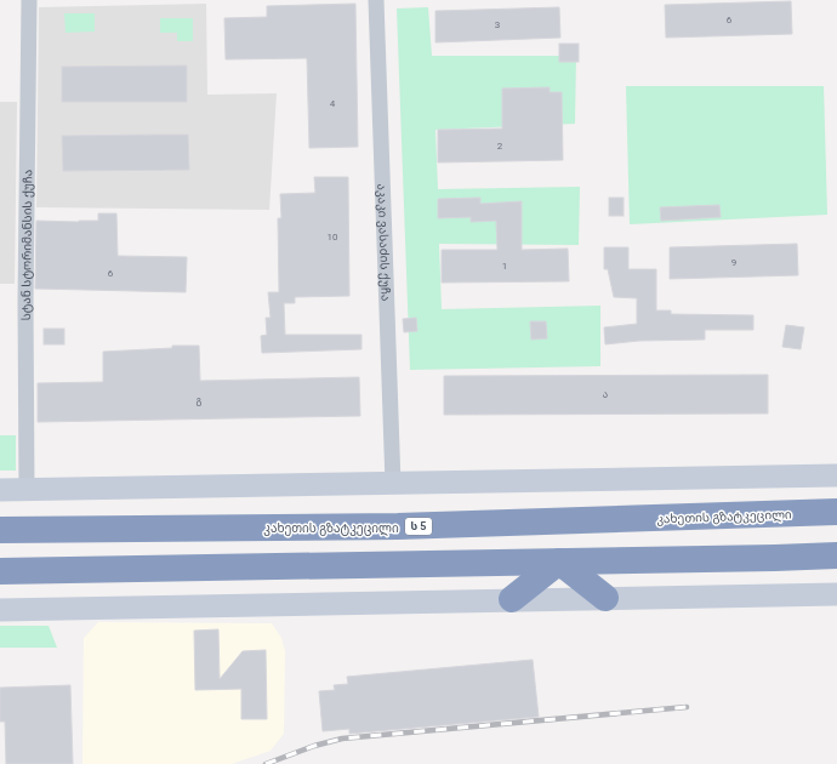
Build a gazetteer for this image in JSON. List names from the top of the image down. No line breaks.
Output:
{"streets":{"highway":["კახეთის გზატკეცილი","ს 5"],"street":["აკაკი ვასაძის ქუჩა","სტან სტორიმანსის ქუჩა"]},"house_numbers":["6","3","4","2","10","9","1","6","ა","გ"]}
